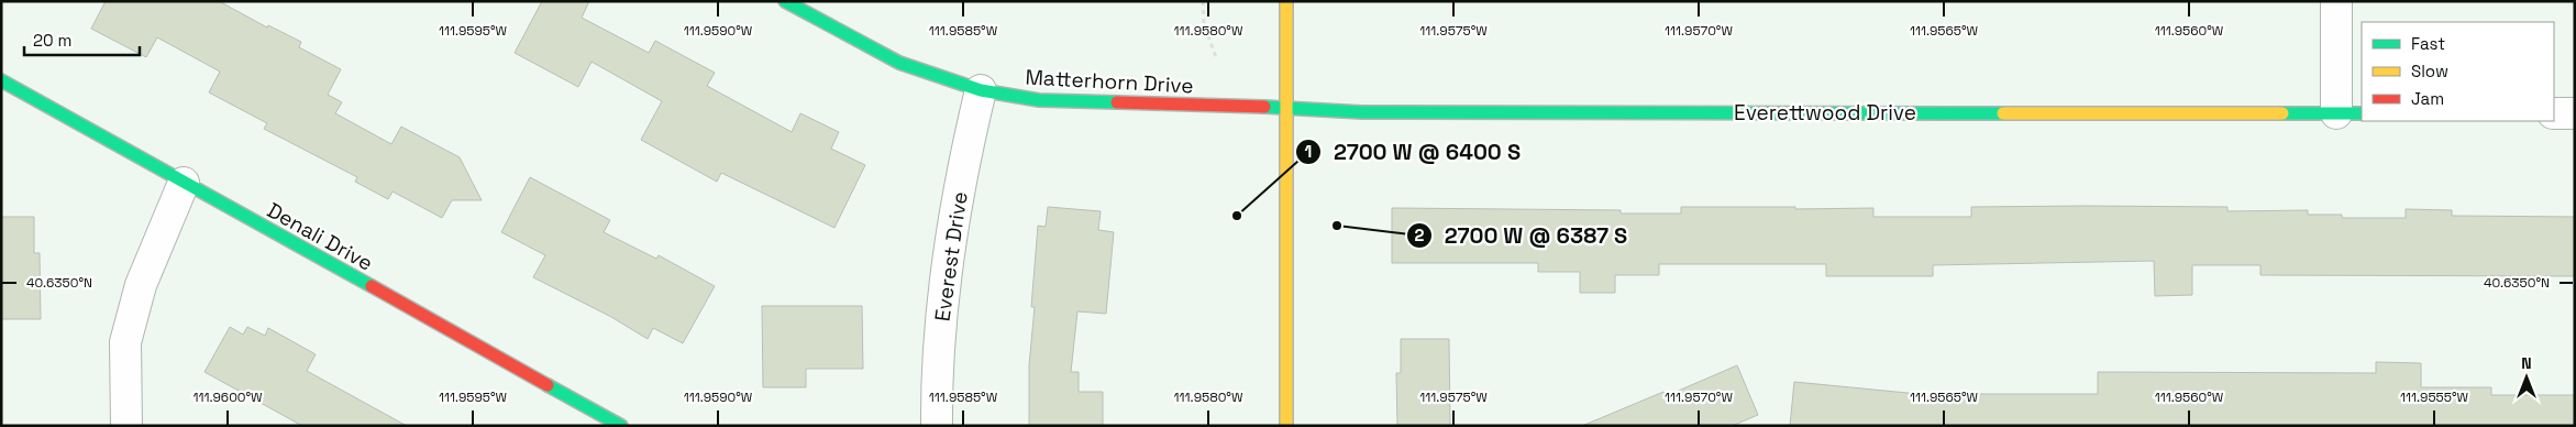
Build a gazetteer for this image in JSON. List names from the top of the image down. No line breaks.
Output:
{"streets":{"street":["Matterhorn Drive","Everettwood Drive","Denali Drive","Everest Drive"]},"crossings":[["Matterhorn Drive","Everettwood Drive"],["Matterhorn Drive","Everest Drive"]],"places":["2700 W @ 6400 S","2700 W @ 6387 S"],"legend":["Fast","Slow","Jam"],"scale_bar":"20 m","north":"top","coordinates":["111.9595°W","111.9590°W","111.9585°W","111.9580°W","111.9575°W","111.9570°W","111.9565°W","111.9560°W","40.6350°N","111.9600°W","111.9555°W"]}
